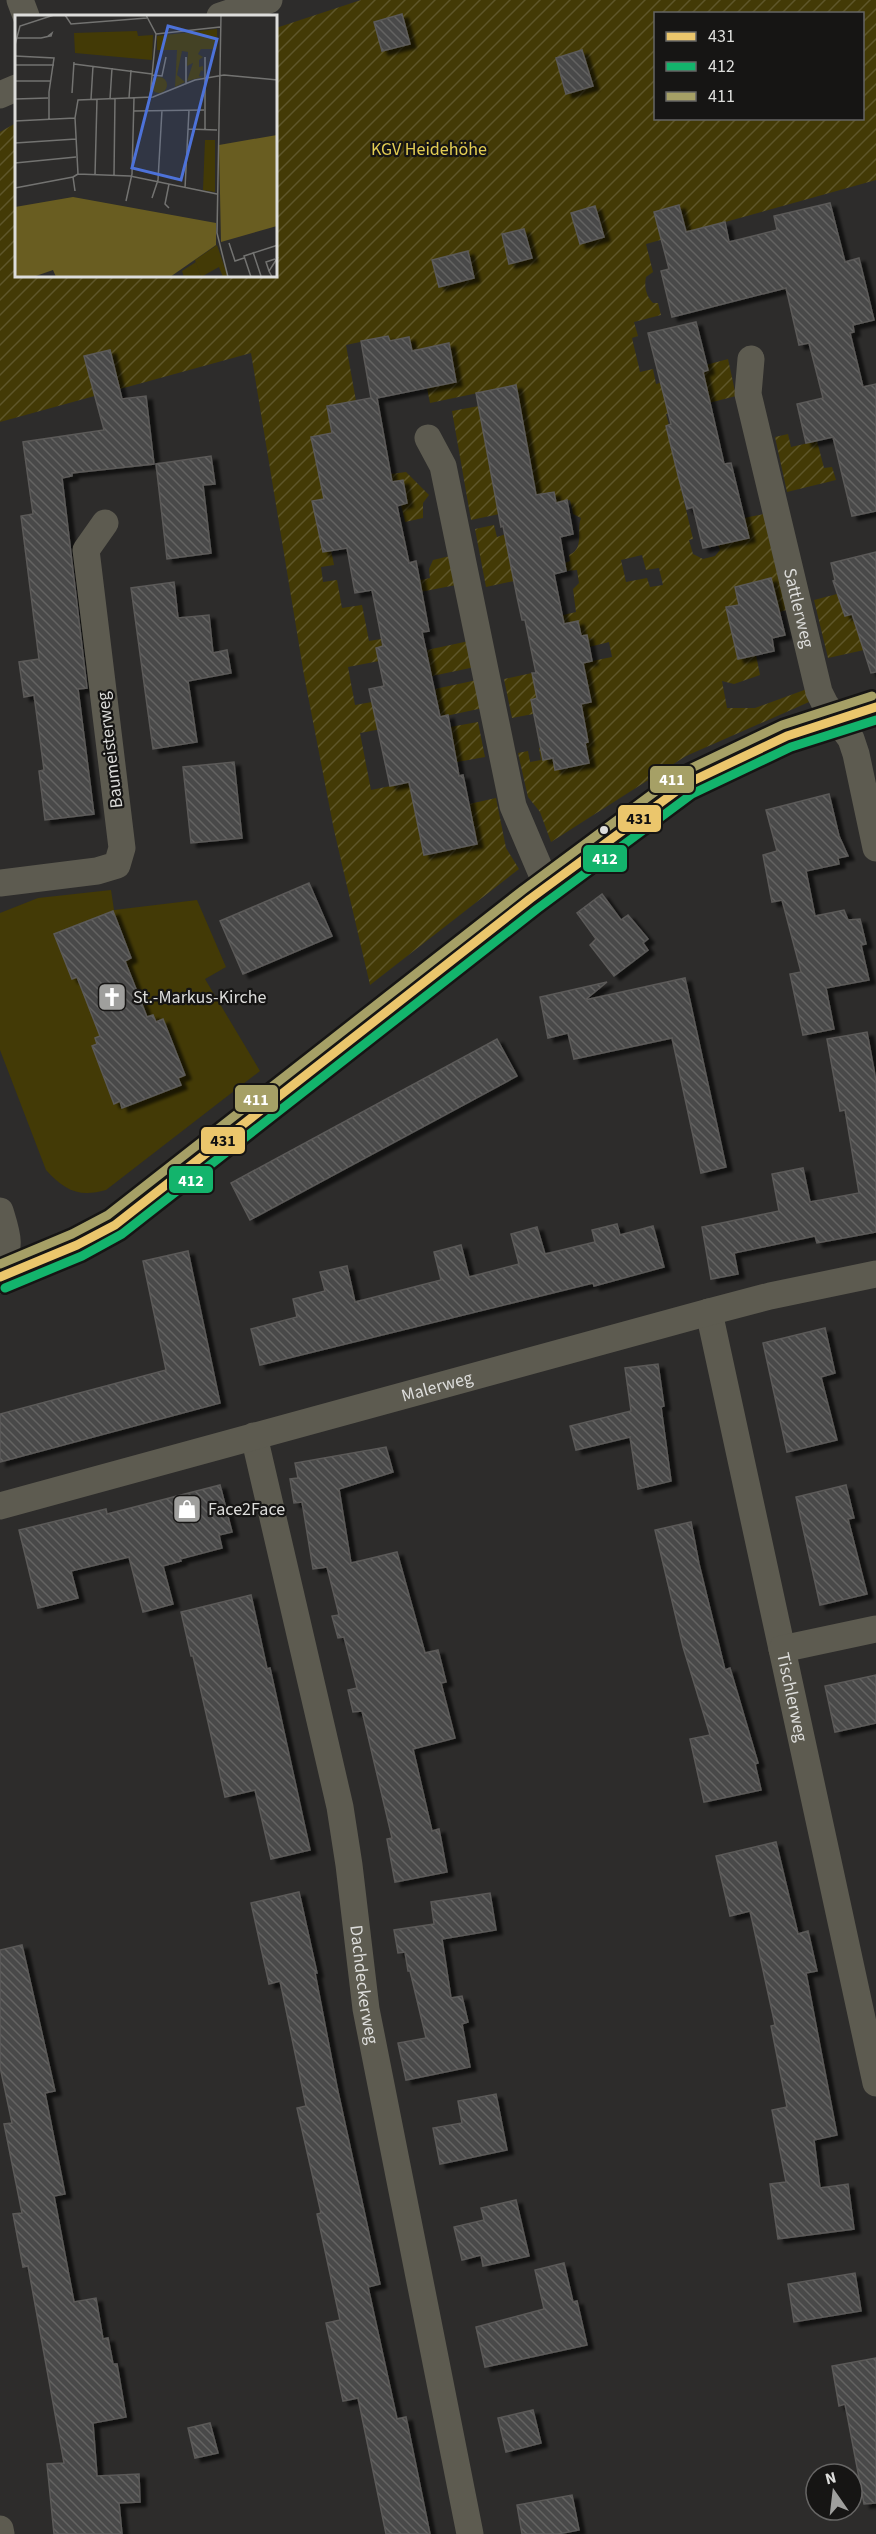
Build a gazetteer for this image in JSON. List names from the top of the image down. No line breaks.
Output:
{"streets":{"street":["Sattlerweg","Baumeisterweg","Malerweg","Tischlerweg","Dachdeckerweg"]},"crossings":[["Malerweg","Tischlerweg"],["Malerweg","Dachdeckerweg"]],"parks":["KGV Heidehöhe"],"places":{"church":["St.-Markus-Kirche"],"shop":["Face2Face"]},"lines":["transit line 411","transit line 431","transit line 412"],"legend":["431","412","411"],"north":"top"}
